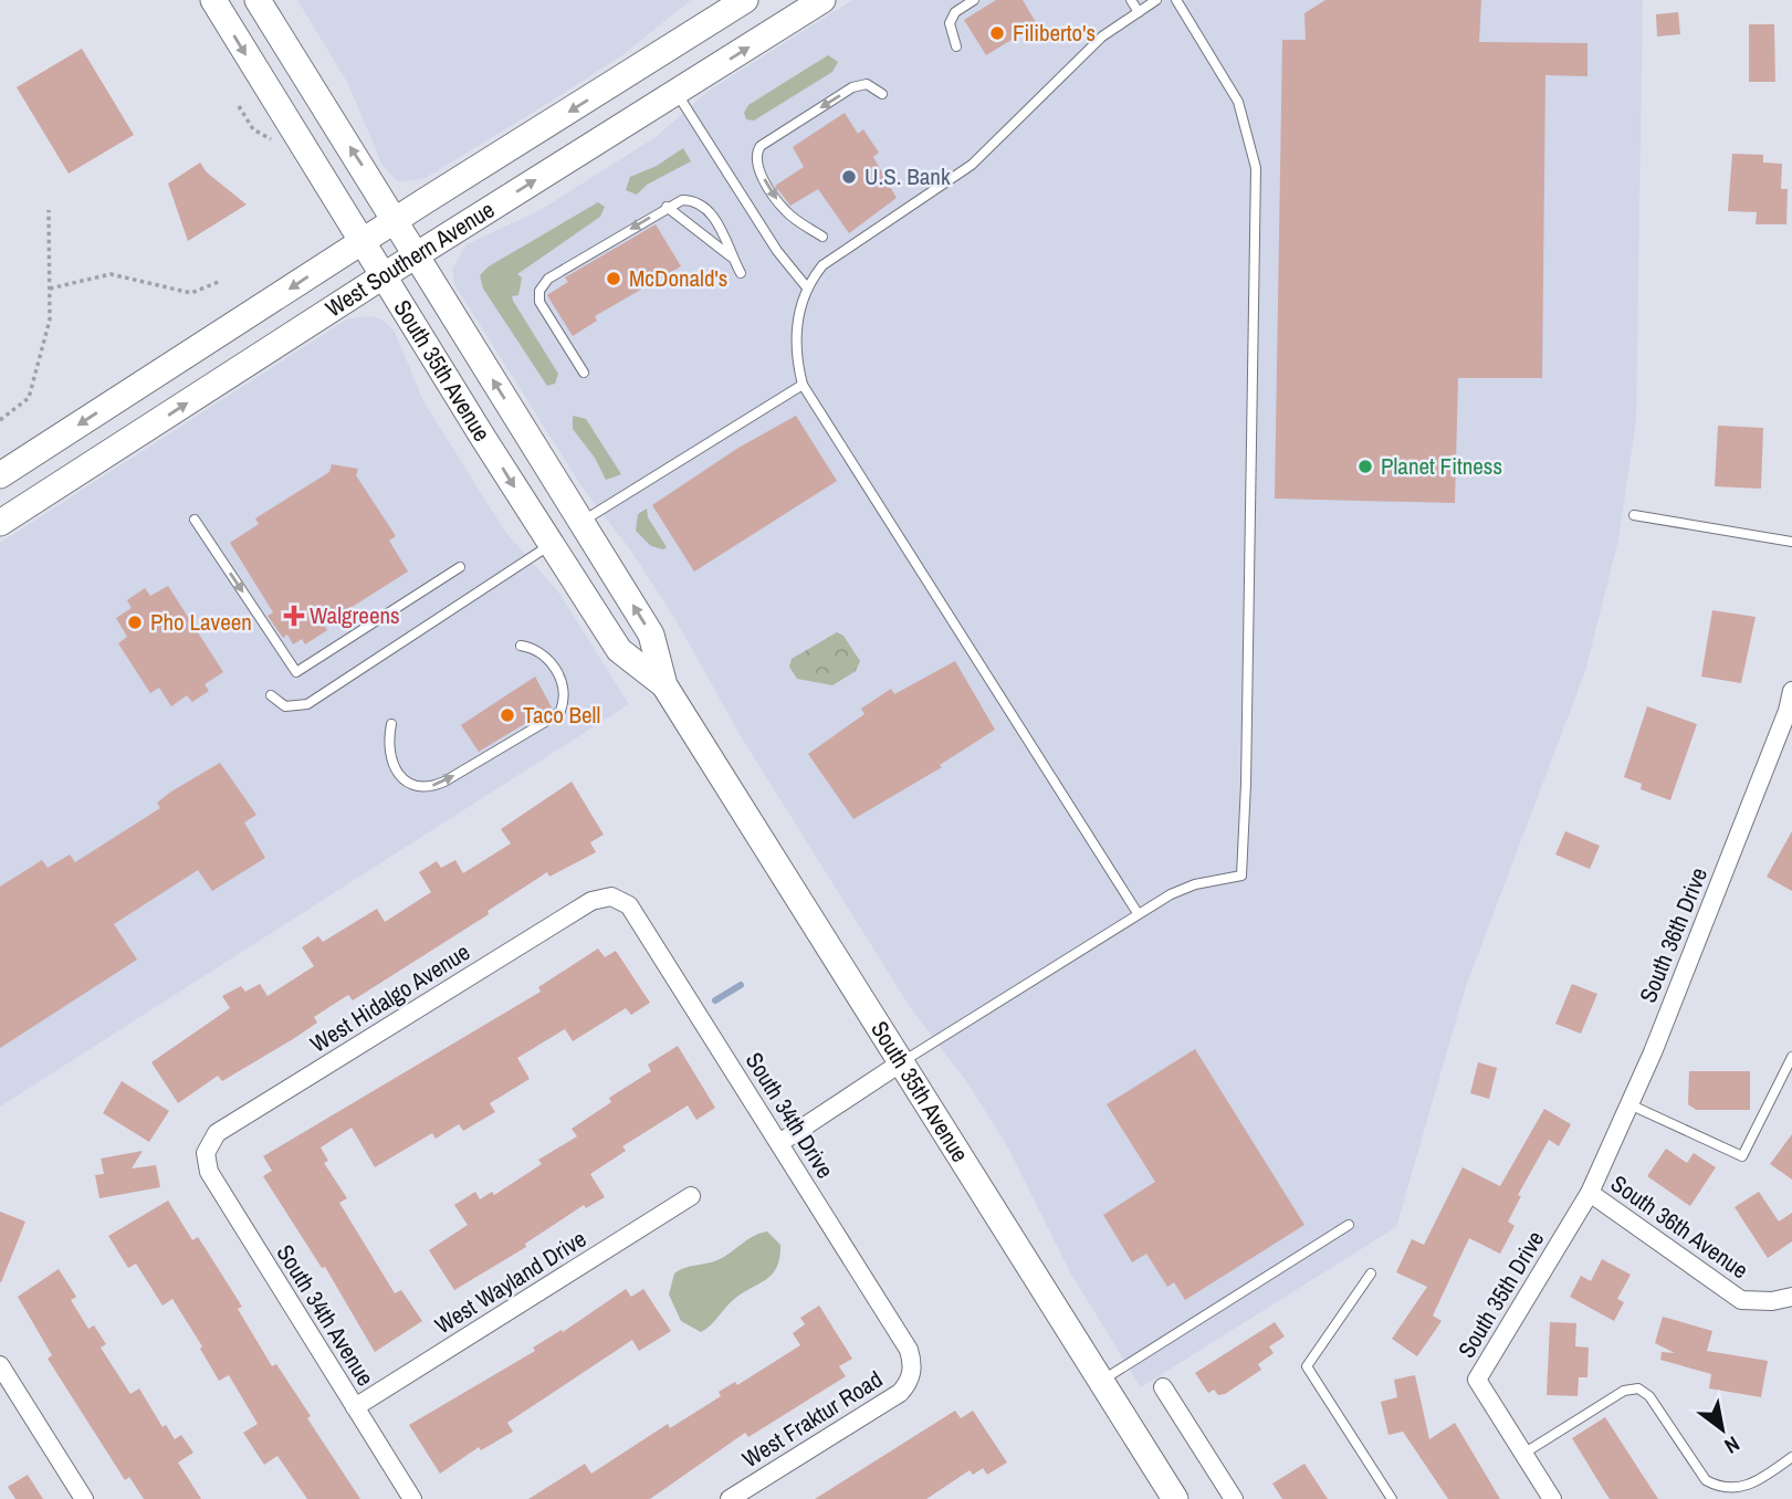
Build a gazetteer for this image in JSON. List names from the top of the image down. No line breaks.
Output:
{"streets":{"main road":["West Southern Avenue","South 35th Avenue"],"street":["South 36th Drive","West Hidalgo Avenue","South 34th Drive","South 36th Avenue","West Wayland Drive","South 35th Drive","South 34th Avenue","West Fraktur Road"]},"crossings":[["West Southern Avenue","South 35th Avenue"],["South 36th Drive","South 36th Avenue"],["South 36th Drive","South 35th Drive"],["West Hidalgo Avenue","South 34th Drive"],["West Hidalgo Avenue","South 34th Avenue"],["South 34th Drive","West Fraktur Road"],["South 36th Avenue","South 35th Drive"],["West Wayland Drive","South 34th Avenue"]],"places":{"other":["Filiberto's","U.S. Bank","McDonald's","Planet Fitness","Pho Laveen","Taco Bell"],"health":["Walgreens"]},"north":"bottom right"}
